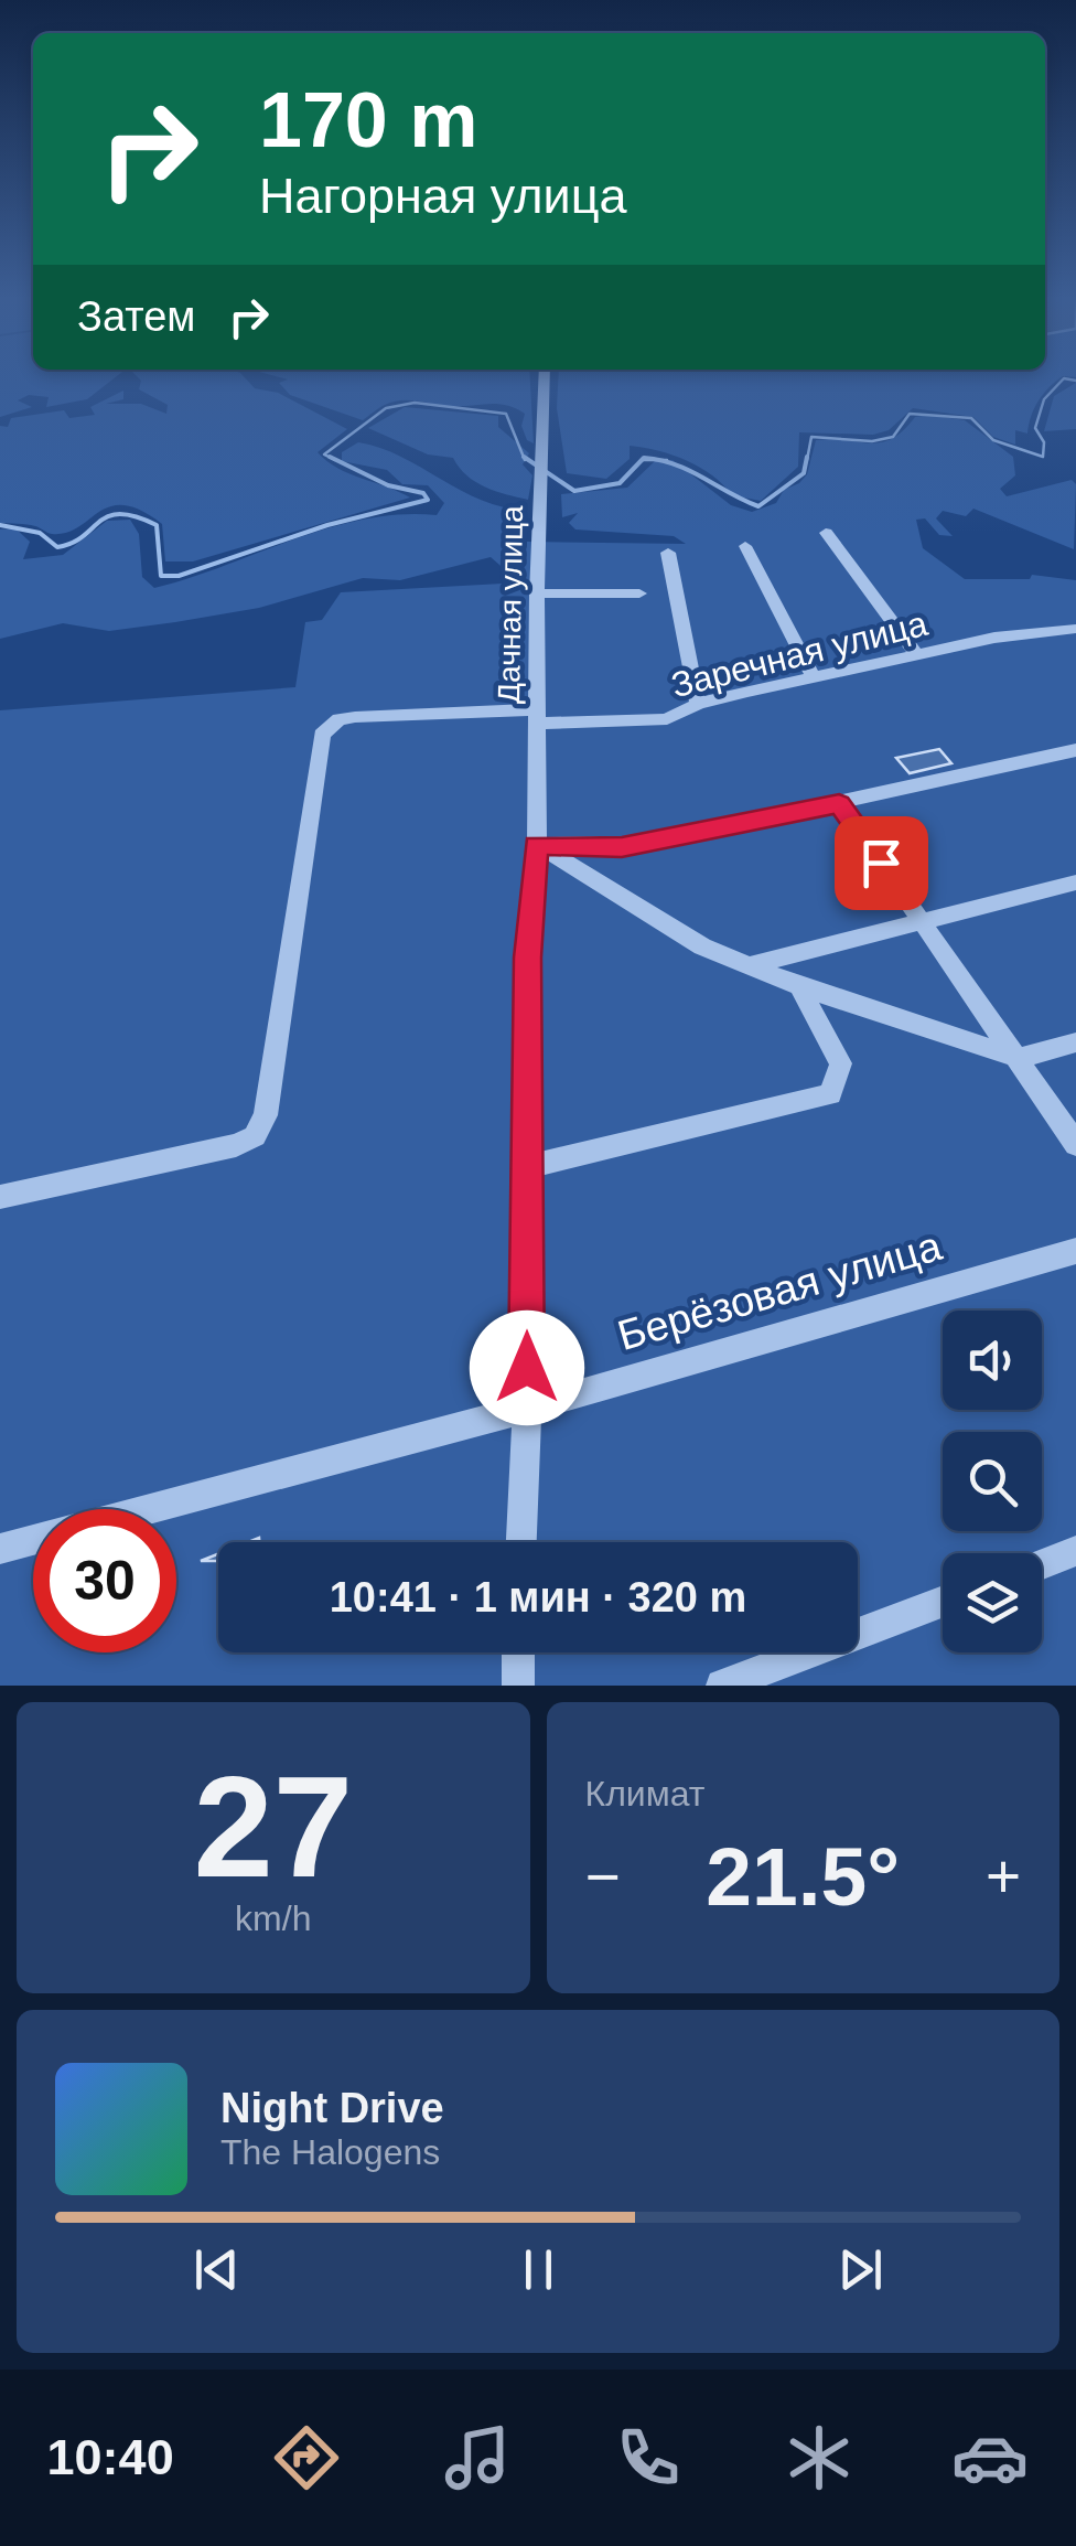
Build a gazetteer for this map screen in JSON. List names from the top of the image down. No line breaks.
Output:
{"streets":{"street":["Дачная улица","Заречная улица","Берёзовая улица"]},"crossings":[["Дачная улица","Заречная улица"],["Дачная улица","Берёзовая улица"]],"page":{"turn":["170 m","Нагорная улица"],"then":"Затем","limit":"30","trip":"10:41 · 1 мин · 320 m","tile":[["27","km/h"],"Климат"],"heat":["−","21.5°","+"],"song":["Night Drive","The Halogens"],"tabs":"10:40"}}
